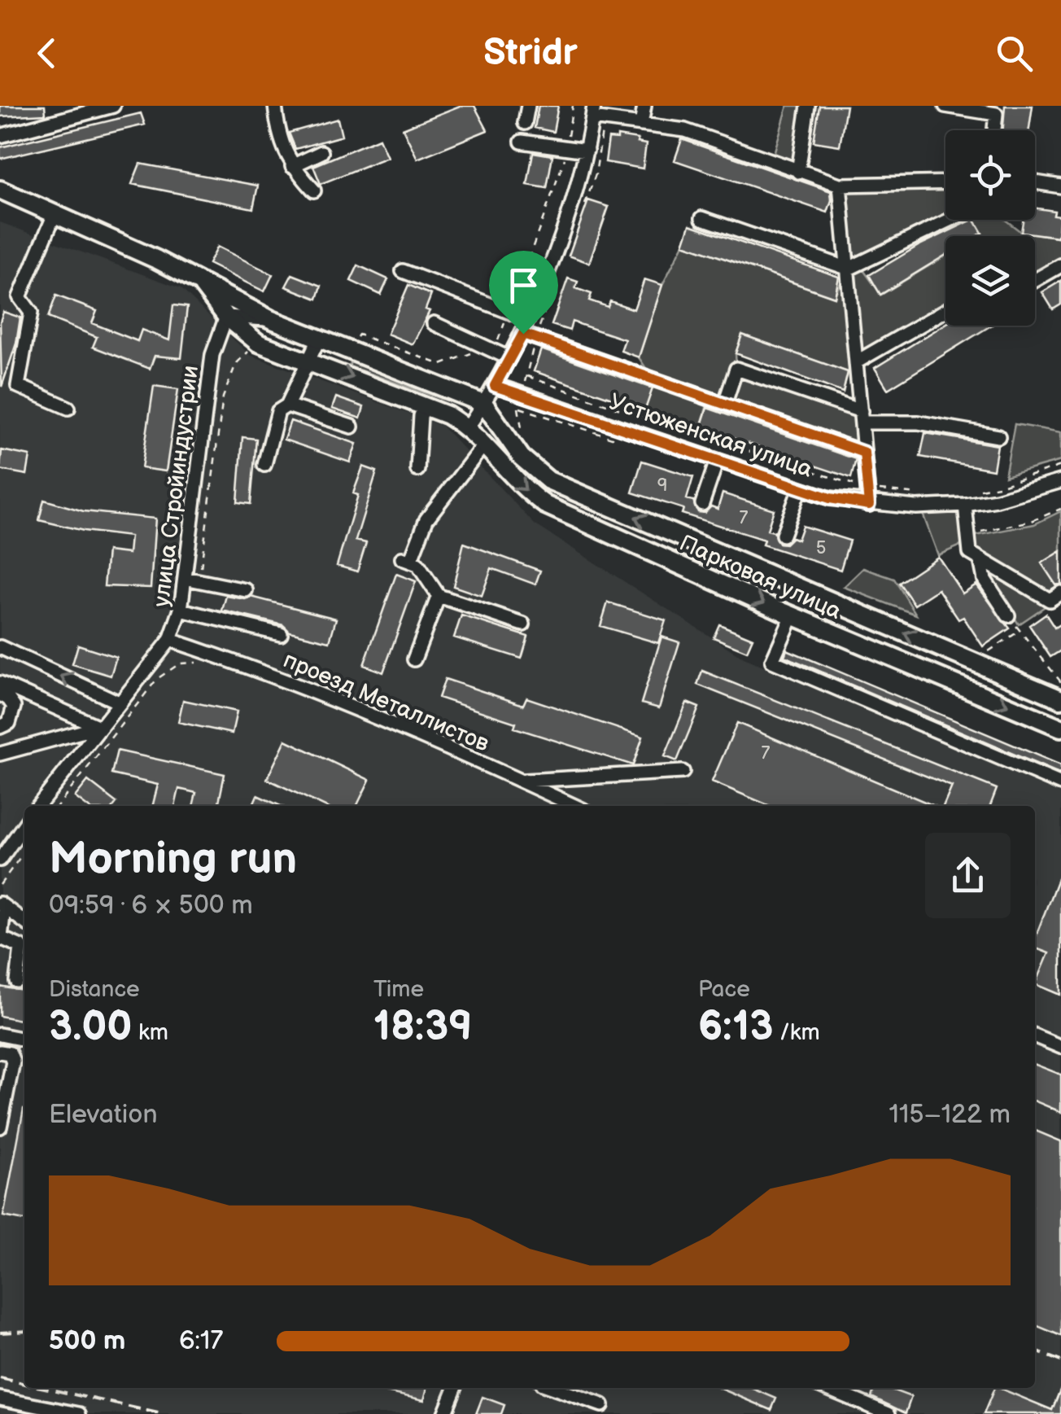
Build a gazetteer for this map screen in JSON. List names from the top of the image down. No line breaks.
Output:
{"streets":{"main road":["Парковая улица"],"street":["Устюженская улица","улица Стройиндустрии","проезд Металлистов"]},"crossings":[["улица Стройиндустрии","проезд Металлистов"]],"house_numbers":["9","7","5","7"],"page":{"header":"Stridr","heading":["Morning run","09:59 · 6 × 500 m"],"stats":[["Distance","3.00 km"],["Time","18:39"],["Pace","6:13 /km"]],"chart":["Elevation","115–122 m"],"list":[{"name":"500 m","note":"6:17"}]}}
